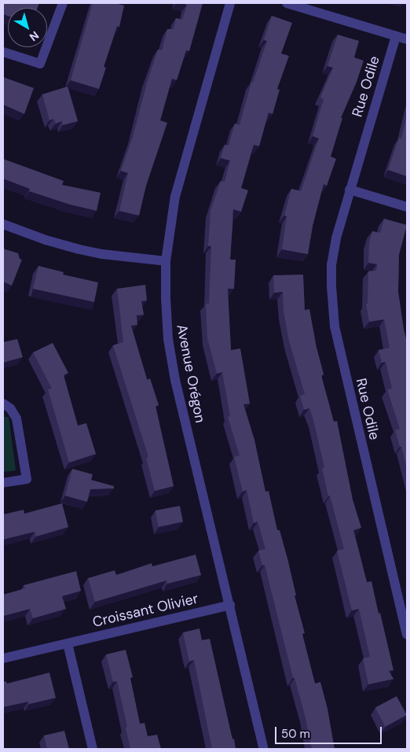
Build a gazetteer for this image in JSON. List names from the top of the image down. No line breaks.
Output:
{"streets":{"street":["Rue Odile","Avenue Orégon","Croissant Olivier"]},"crossings":[["Avenue Orégon","Croissant Olivier"]],"scale_bar":"50 m","north":"bottom right"}
